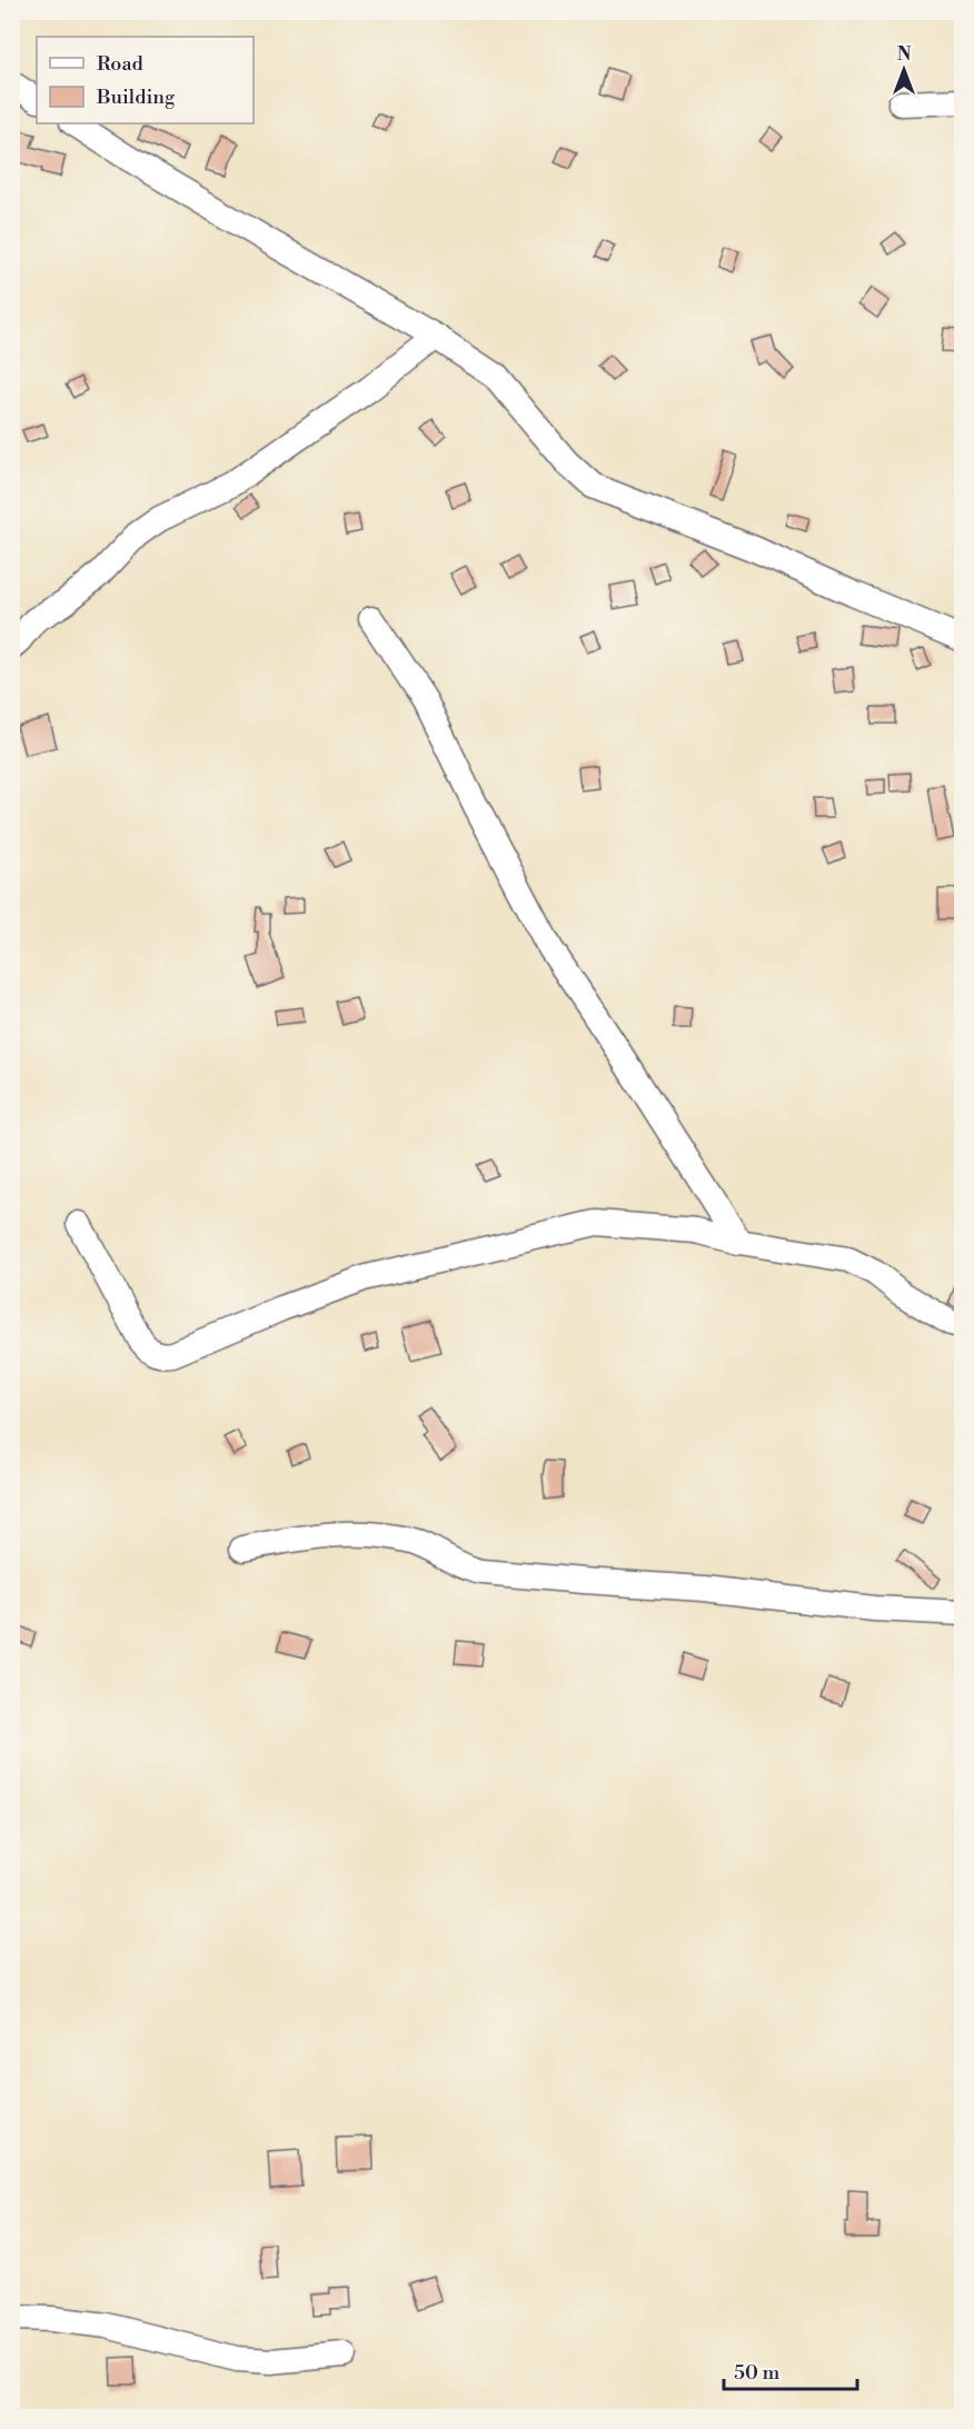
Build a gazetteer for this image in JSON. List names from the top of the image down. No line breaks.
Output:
{"legend":["Road","Building"],"scale_bar":"50 m","north":"top"}
